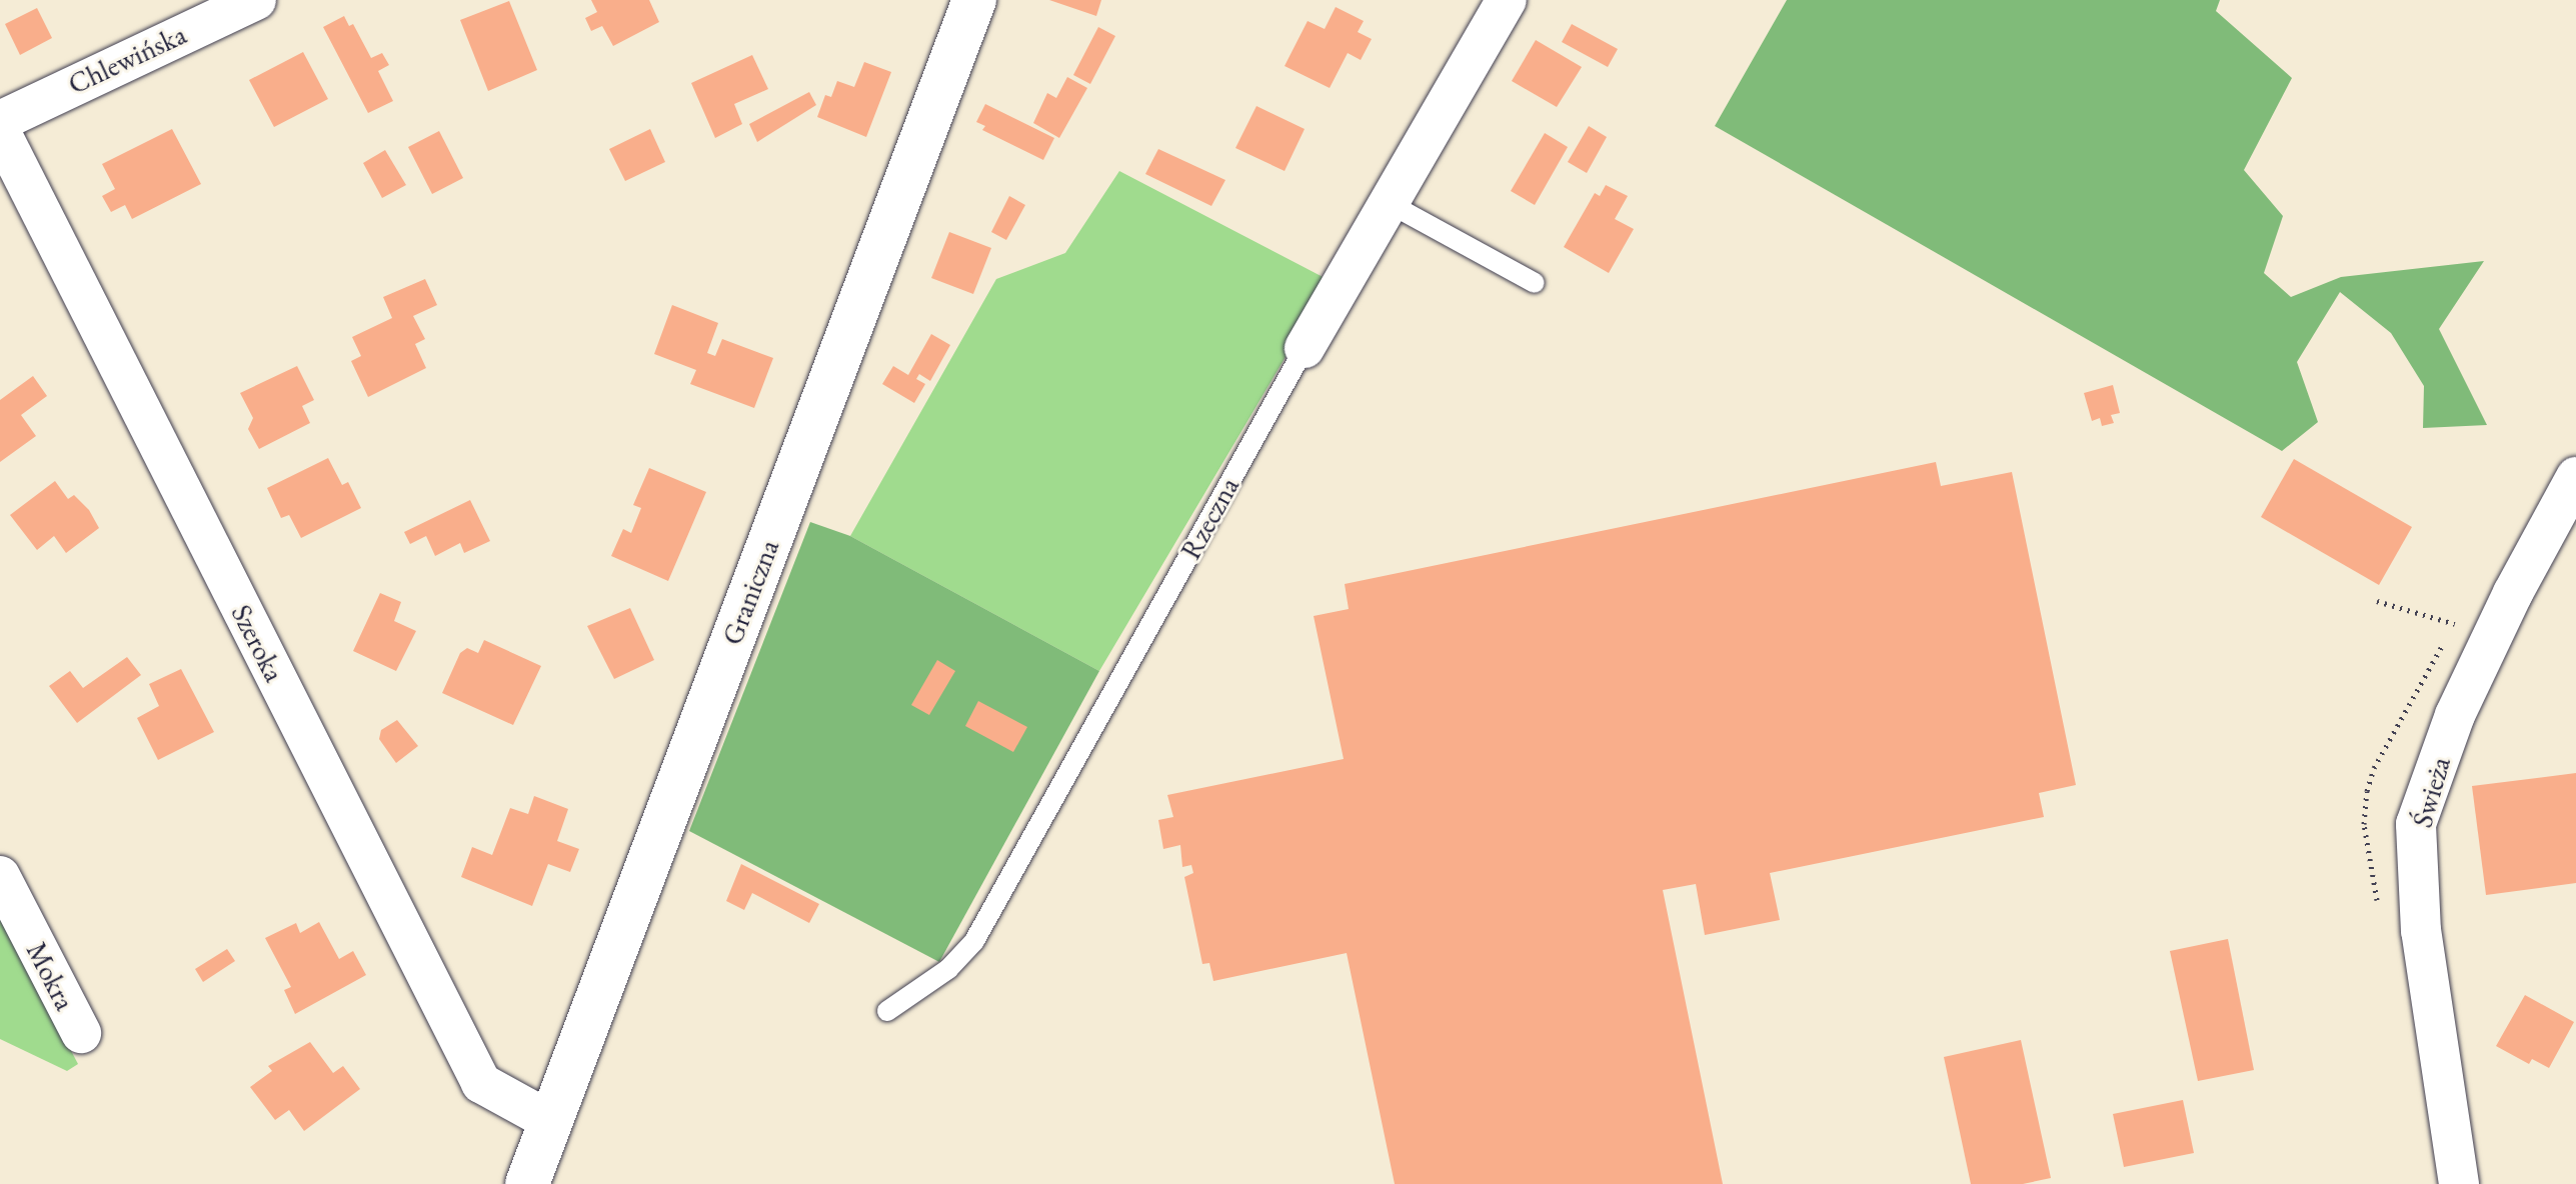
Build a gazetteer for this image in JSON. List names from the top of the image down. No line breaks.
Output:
{"streets":{"street":["Chlewińska","Rzeczna","Graniczna","Szeroka","Świeża","Mokra"]},"crossings":[["Graniczna","Szeroka"]]}
